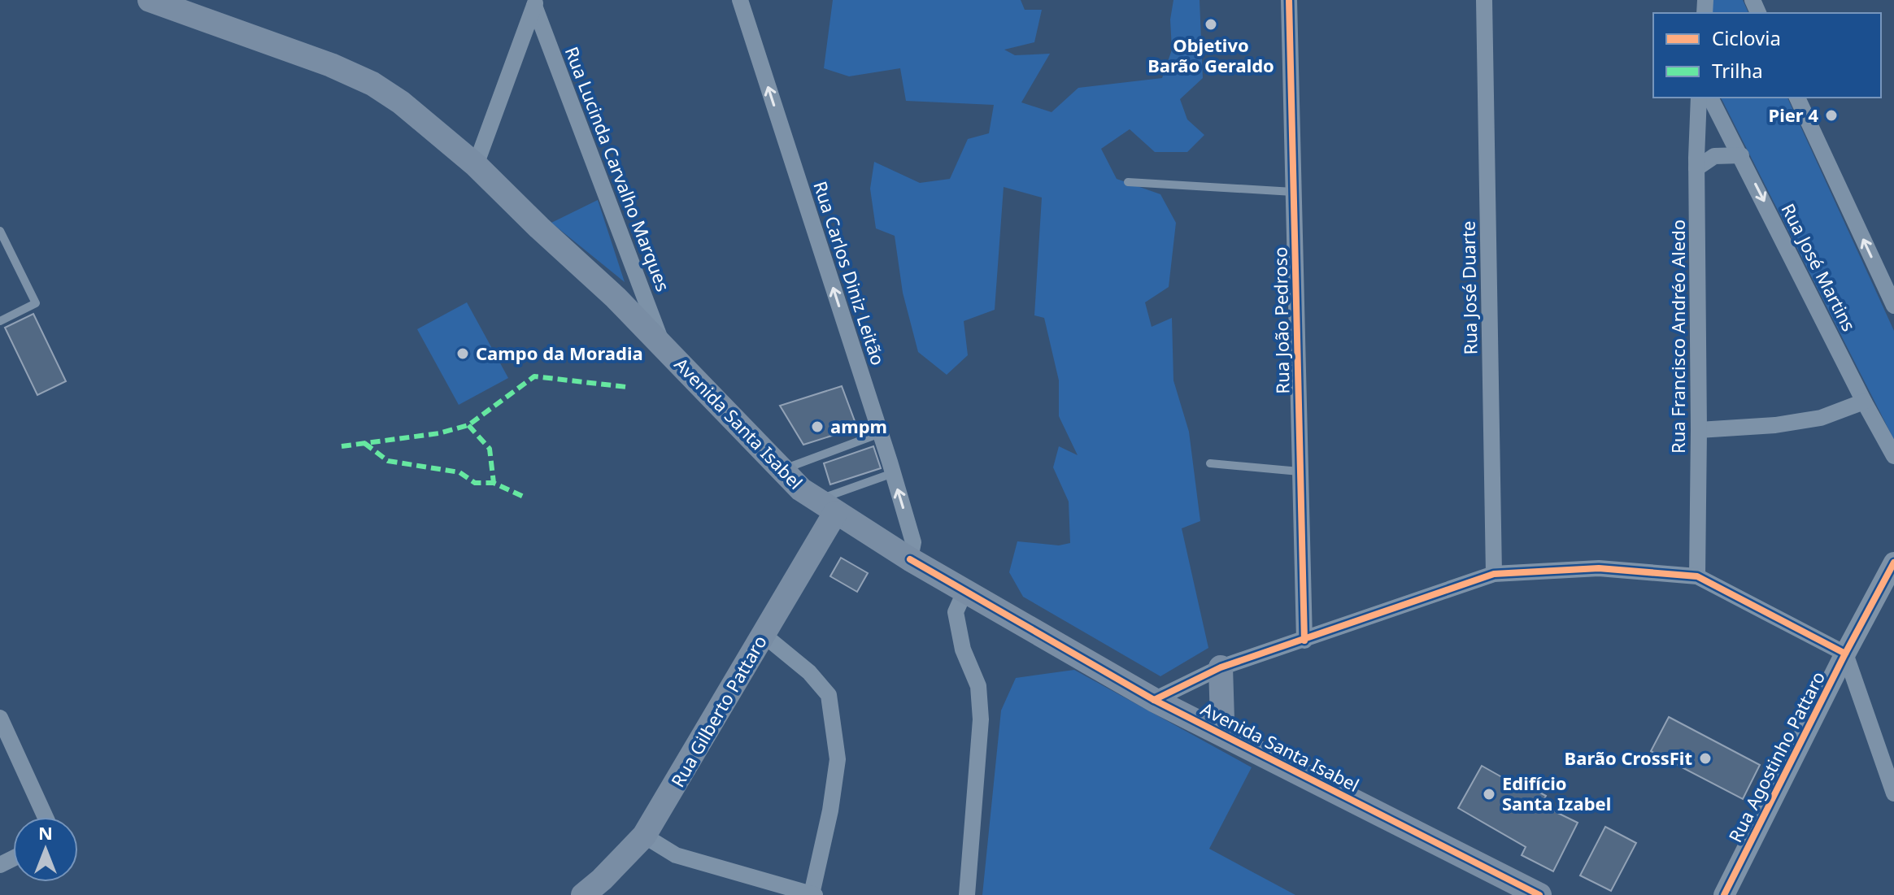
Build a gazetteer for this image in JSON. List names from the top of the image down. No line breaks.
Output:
{"streets":{"main road":["Avenida Santa Isabel","Rua Gilberto Pattaro"],"street":["Rua Lucinda Carvalho Marques","Rua José Martins","Rua Carlos Diniz Leitão","Rua José Duarte","Rua João Pedroso","Rua Francisco Andréo Aledo","Rua Agostinho Pattaro"]},"crossings":[["Rua Lucinda Carvalho Marques","Avenida Santa Isabel"],["Rua Carlos Diniz Leitão","Avenida Santa Isabel"],["Avenida Santa Isabel","Rua Gilberto Pattaro"]],"one_way":["Rua Carlos Diniz Leitão"],"places":["Objetivo Barão Geraldo","Pier 4","Campo da Moradia","ampm","Barão CrossFit","Edifício Santa Izabel"],"legend":["Ciclovia","Trilha"],"north":"top"}
